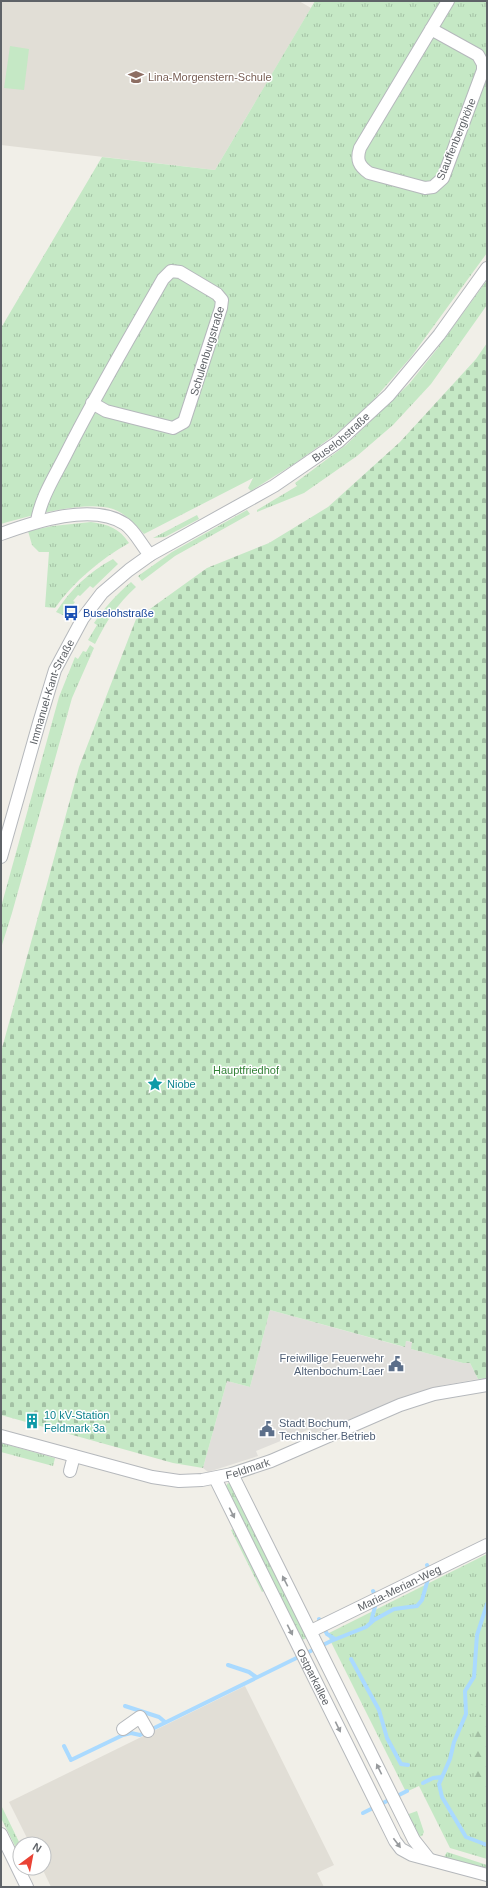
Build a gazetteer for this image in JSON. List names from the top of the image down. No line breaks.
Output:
{"streets":{"street":["Stauffenberghöhe","Schulenburgstraße","Buselohstraße","Immanuel-Kant-Straße","Feldmark","Maria-Merian-Weg","Ostparkallee"]},"crossings":[["Buselohstraße","Immanuel-Kant-Straße"],["Feldmark","Ostparkallee"],["Maria-Merian-Weg","Ostparkallee"]],"parks":["Hauptfriedhof"],"places":{"school or university":["Lina-Morgenstern-Schule"],"bus stop":["Buselohstraße"],"place":["Niobe"],"public building":["Freiwillige Feuerwehr Altenbochum-Laer","Stadt Bochum, Technischer Betrieb"],"building":["10 kV-Station Feldmark 3a"]},"north":"top right"}
